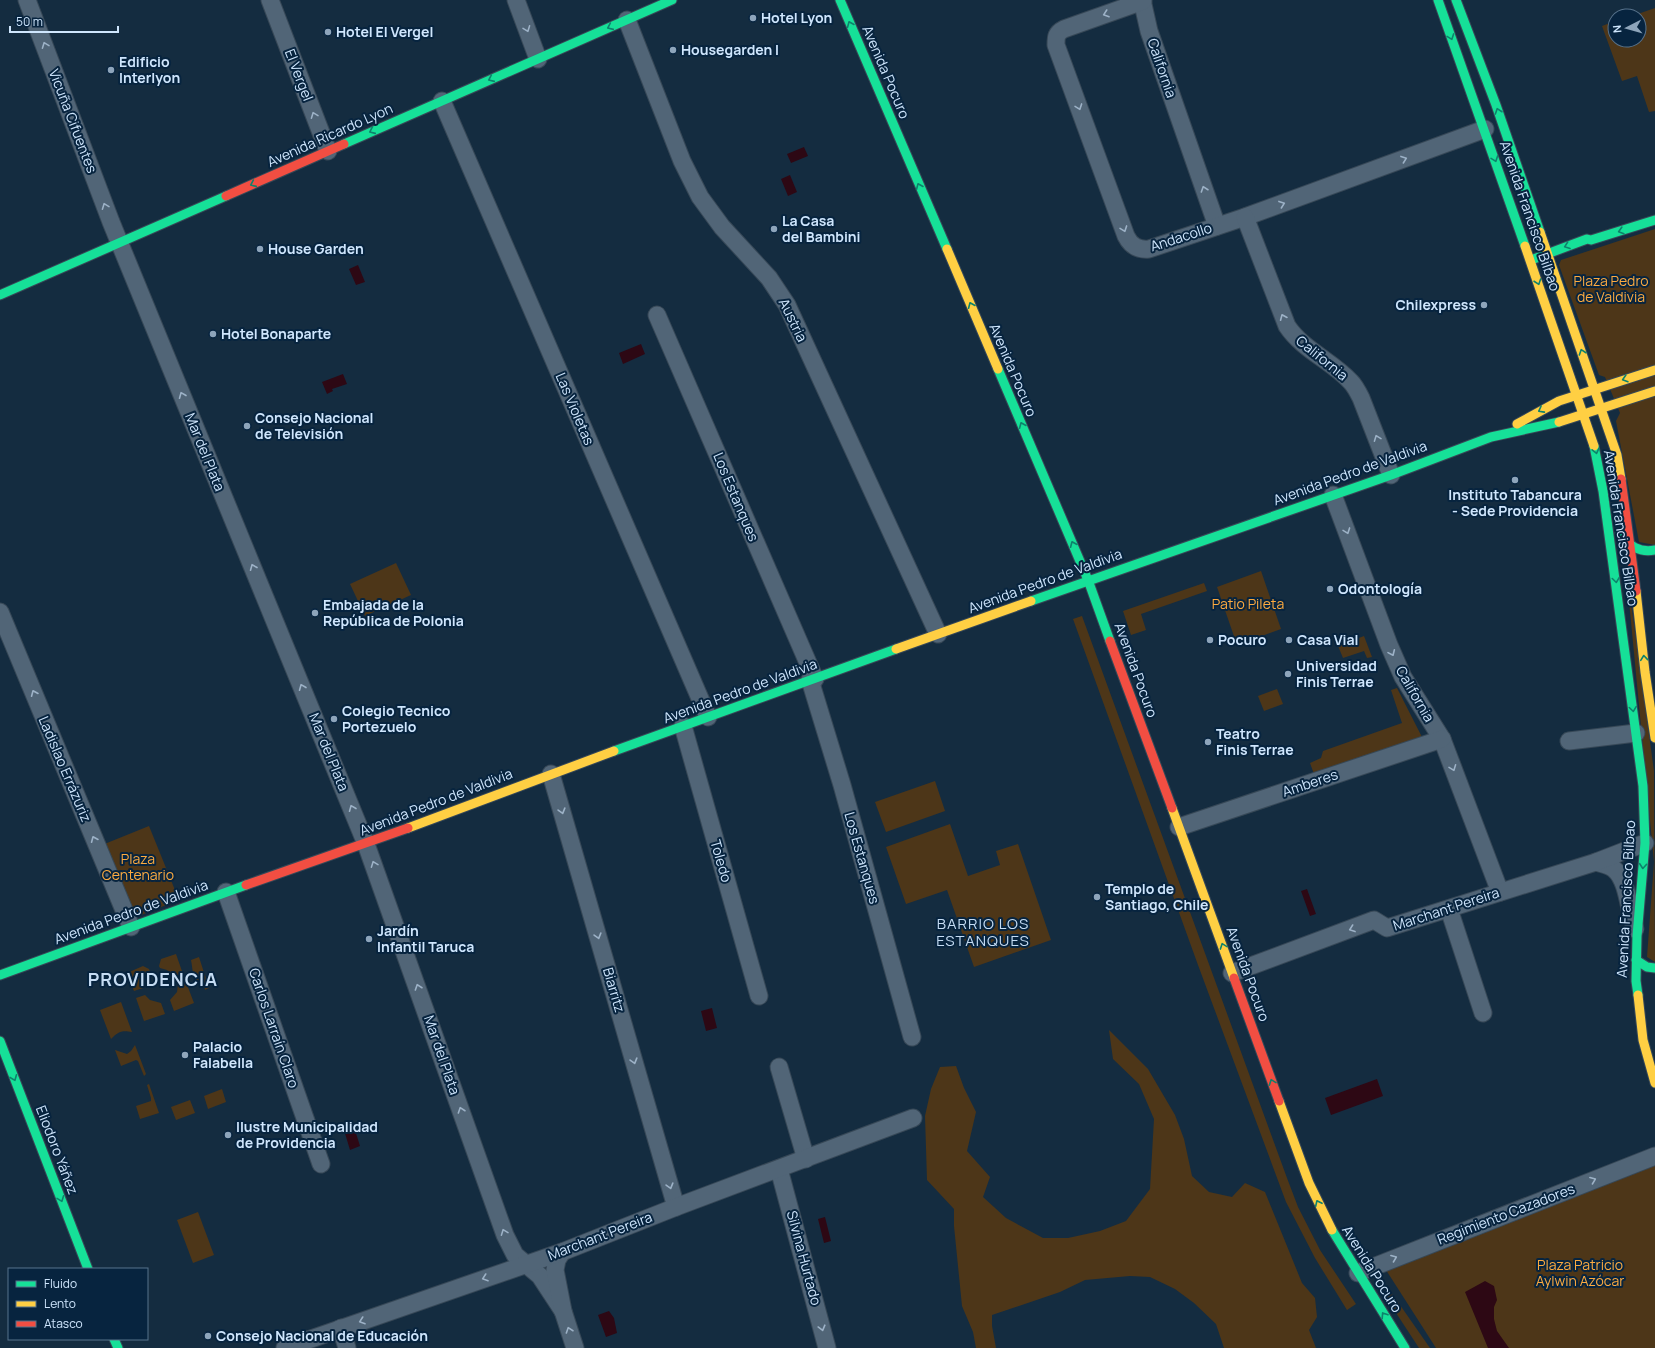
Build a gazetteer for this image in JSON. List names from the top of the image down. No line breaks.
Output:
{"streets":{"main road":["Avenida Pocuro","Avenida Ricardo Lyon","Avenida Francisco Bilbao","Avenida Pedro de Valdivia","Eliodoro Yáñez"],"street":["California","El Vergel","Vicuña Cifuentes","Andacollo","Austria","Las Violetas","Mar del Plata","Los Estanques","Ladislao Errázuriz","Amberes","Toledo","Marchant Pereira","Biarritz","Carlos Larraín Claro","Regimiento Cazadores","Silvina Hurtado"]},"crossings":[["California","Andacollo"],["California","Avenida Pedro de Valdivia"],["California","Amberes"],["California","Marchant Pereira"],["Avenida Pocuro","Avenida Pedro de Valdivia"],["Avenida Pocuro","Amberes"],["Avenida Pocuro","Marchant Pereira"],["Avenida Pocuro","Regimiento Cazadores"],["El Vergel","Avenida Ricardo Lyon"],["Vicuña Cifuentes","Avenida Ricardo Lyon"],["Vicuña Cifuentes","Mar del Plata"],["Avenida Ricardo Lyon","Austria"],["Avenida Ricardo Lyon","Las Violetas"],["Avenida Ricardo Lyon","Mar del Plata"],["Avenida Francisco Bilbao","Andacollo"],["Avenida Francisco Bilbao","Avenida Pedro de Valdivia"],["Avenida Francisco Bilbao","Marchant Pereira"],["Austria","Avenida Pedro de Valdivia"],["Las Violetas","Avenida Pedro de Valdivia"],["Mar del Plata","Avenida Pedro de Valdivia"],["Mar del Plata","Marchant Pereira"],["Avenida Pedro de Valdivia","Los Estanques"],["Avenida Pedro de Valdivia","Ladislao Errázuriz"],["Avenida Pedro de Valdivia","Toledo"],["Avenida Pedro de Valdivia","Biarritz"],["Avenida Pedro de Valdivia","Carlos Larraín Claro"],["Marchant Pereira","Biarritz"],["Marchant Pereira","Silvina Hurtado"]],"one_way":["Avenida Pocuro","El Vergel","Vicuña Cifuentes","Avenida Ricardo Lyon","Mar del Plata","Ladislao Errázuriz","Marchant Pereira","Biarritz","Eliodoro Yáñez","Regimiento Cazadores","Silvina Hurtado"],"districts":["BARRIO LOS ESTANQUES","PROVIDENCIA"],"parks":["Plaza Pedro de Valdivia","Patio Pileta","Plaza Centenario","Plaza Patricio Aylwin Azócar"],"places":["Hotel Lyon","Hotel El Vergel","Housegarden I","Edificio Interlyon","La Casa del Bambini","House Garden","Chilexpress","Hotel Bonaparte","Consejo Nacional de Televisión","Instituto Tabancura - Sede Providencia","Odontología","Embajada de la República de Polonia","Pocuro","Casa Vial","Universidad Finis Terrae","Colegio Tecnico Portezuelo","Teatro Finis Terrae","Templo de Santiago, Chile","Jardín Infantil Taruca","Palacio Falabella","Ilustre Municipalidad de Providencia","Consejo Nacional de Educación"],"legend":["Fluido","Lento","Atasco"],"scale_bar":"50 m","north":"left"}
